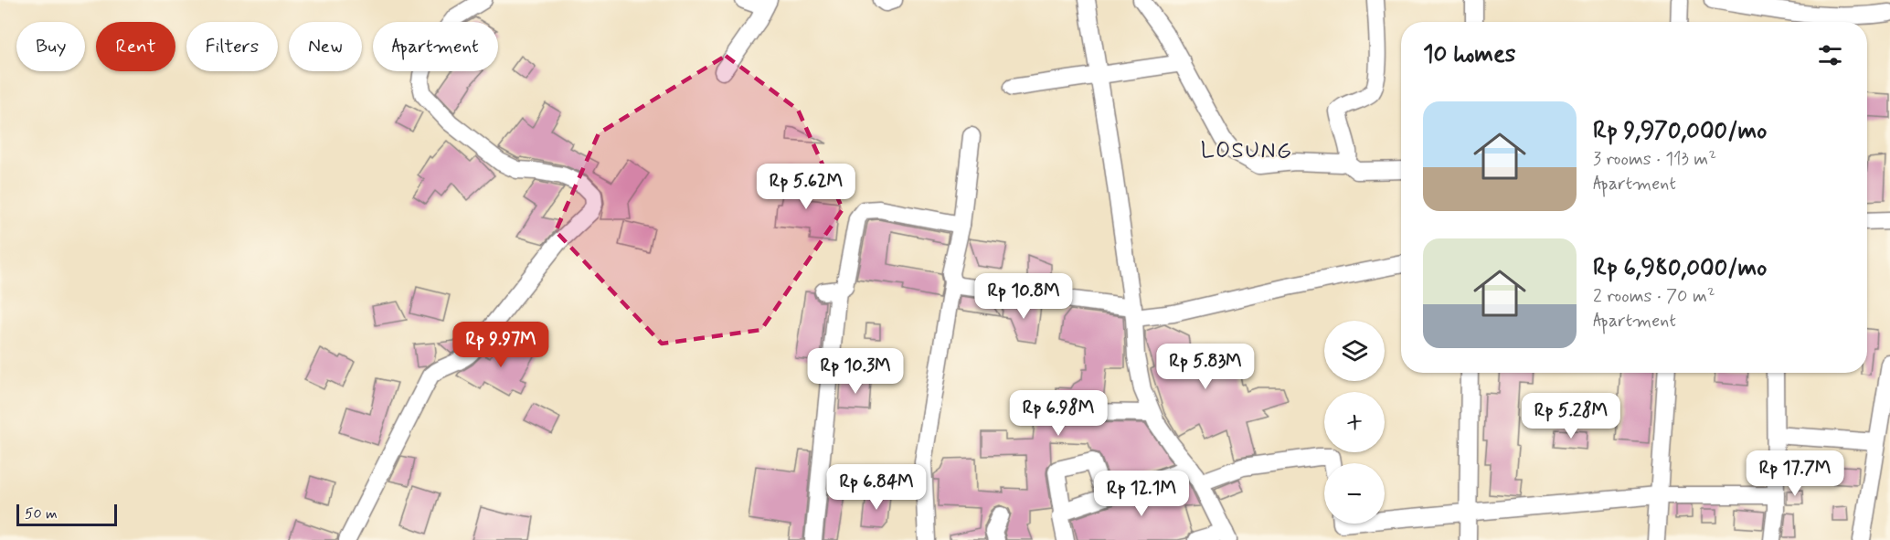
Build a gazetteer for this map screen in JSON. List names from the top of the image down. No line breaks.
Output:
{"districts":["LOSUNG"],"scale_bar":"50 m","page":{"chip":["Buy","Rent","Filters","New","Apartment"],"heading":"10 homes","list":[{"name":"Rp 9,970,000/mo","note":"3 rooms · 113 m² · Apartment"},{"name":"Rp 6,980,000/mo","note":"2 rooms · 70 m² · Apartment"}],"price":["Rp 5.62M","Rp 10.8M","Rp 9.97M","Rp 5.83M","Rp 10.3M","Rp 6.98M","Rp 5.28M","Rp 17.7M","Rp 6.84M","Rp 12.1M"],"map_buttons":["+","−"],"scale":"50 m"}}
